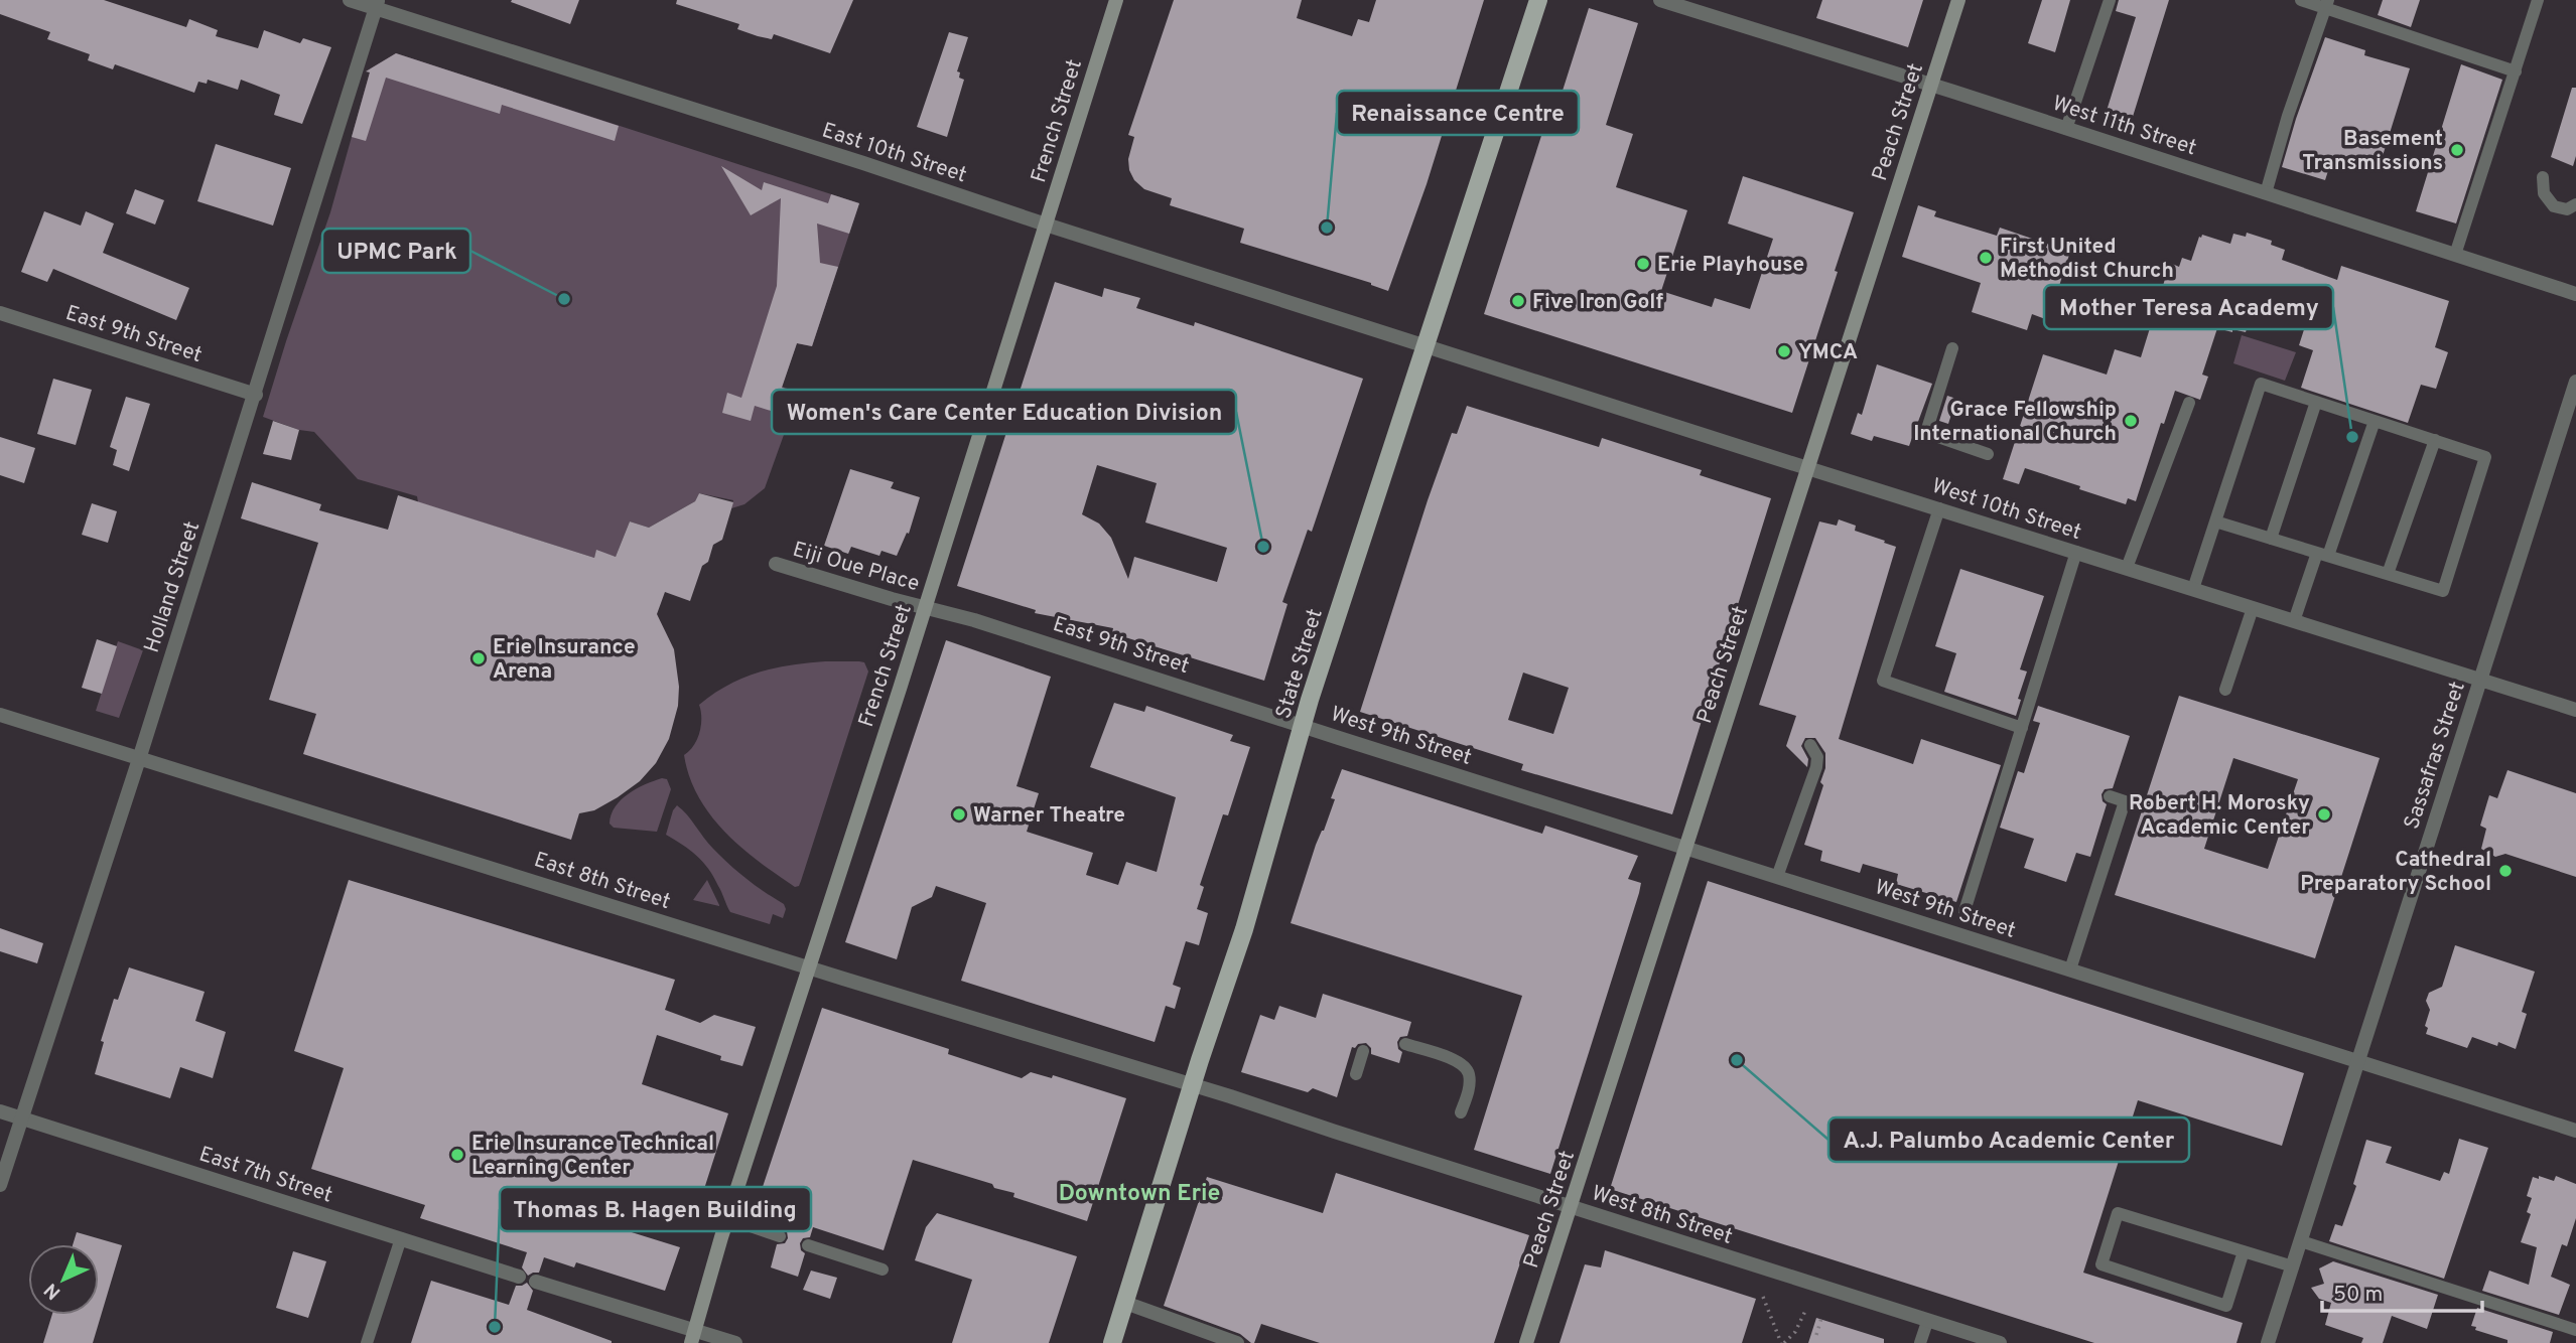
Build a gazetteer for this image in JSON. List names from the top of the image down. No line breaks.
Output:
{"streets":{"main road":["French Street","Peach Street","State Street"],"street":["West 11th Street","East 10th Street","East 9th Street","West 10th Street","Eiji Oue Place","Holland Street","West 9th Street","Sassafras Street","East 8th Street","East 7th Street","West 8th Street"]},"crossings":[["French Street","East 10th Street"],["French Street","East 9th Street"],["French Street","Eiji Oue Place"],["French Street","East 8th Street"],["Peach Street","West 11th Street"],["Peach Street","West 10th Street"],["Peach Street","West 9th Street"],["Peach Street","West 8th Street"],["East 10th Street","West 10th Street"],["East 10th Street","Holland Street"],["East 10th Street","State Street"],["East 9th Street","Eiji Oue Place"],["East 9th Street","Holland Street"],["East 9th Street","State Street"],["East 9th Street","West 9th Street"],["West 10th Street","State Street"],["West 10th Street","Sassafras Street"],["Holland Street","East 8th Street"],["Holland Street","East 7th Street"],["State Street","West 9th Street"],["State Street","East 8th Street"],["State Street","West 8th Street"],["West 9th Street","Sassafras Street"],["East 8th Street","West 8th Street"]],"districts":["Downtown Erie"],"places":["Basement Transmissions","Renaissance Centre","First United Methodist Church","Erie Playhouse","UPMC Park","Five Iron Golf","YMCA","Grace Fellowship International Church","Mother Teresa Academy","Women's Care Center Education Division","Erie Insurance Arena","Warner Theatre","Robert H. Morosky Academic Center","Cathedral Preparatory School","A.J. Palumbo Academic Center","Erie Insurance Technical Learning Center","Thomas B. Hagen Building"],"scale_bar":"50 m","north":"bottom left"}
